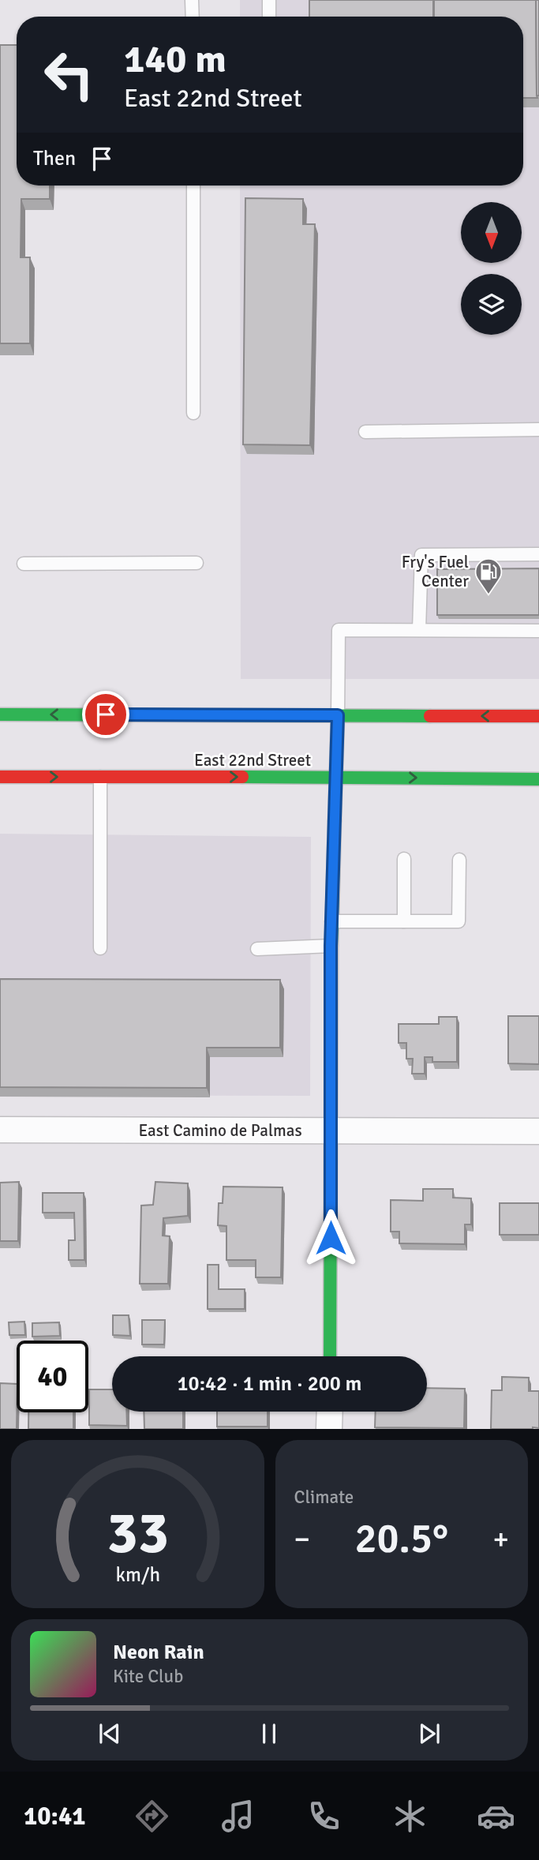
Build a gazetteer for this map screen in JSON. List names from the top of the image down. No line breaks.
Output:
{"streets":{"main road":["East 22nd Street"],"street":["East Camino de Palmas"]},"places":{"fuel station":["Fry's Fuel Center"]},"north":"bottom","page":{"turn":["140 m","East 22nd Street"],"then":"Then","limit":"40","trip":"10:42 · 1 min · 200 m","tile":"Climate","heat":["−","20.5°","+"],"song":["Neon Rain","Kite Club"],"tabs":"10:41","gauge":["33","km/h"]}}
